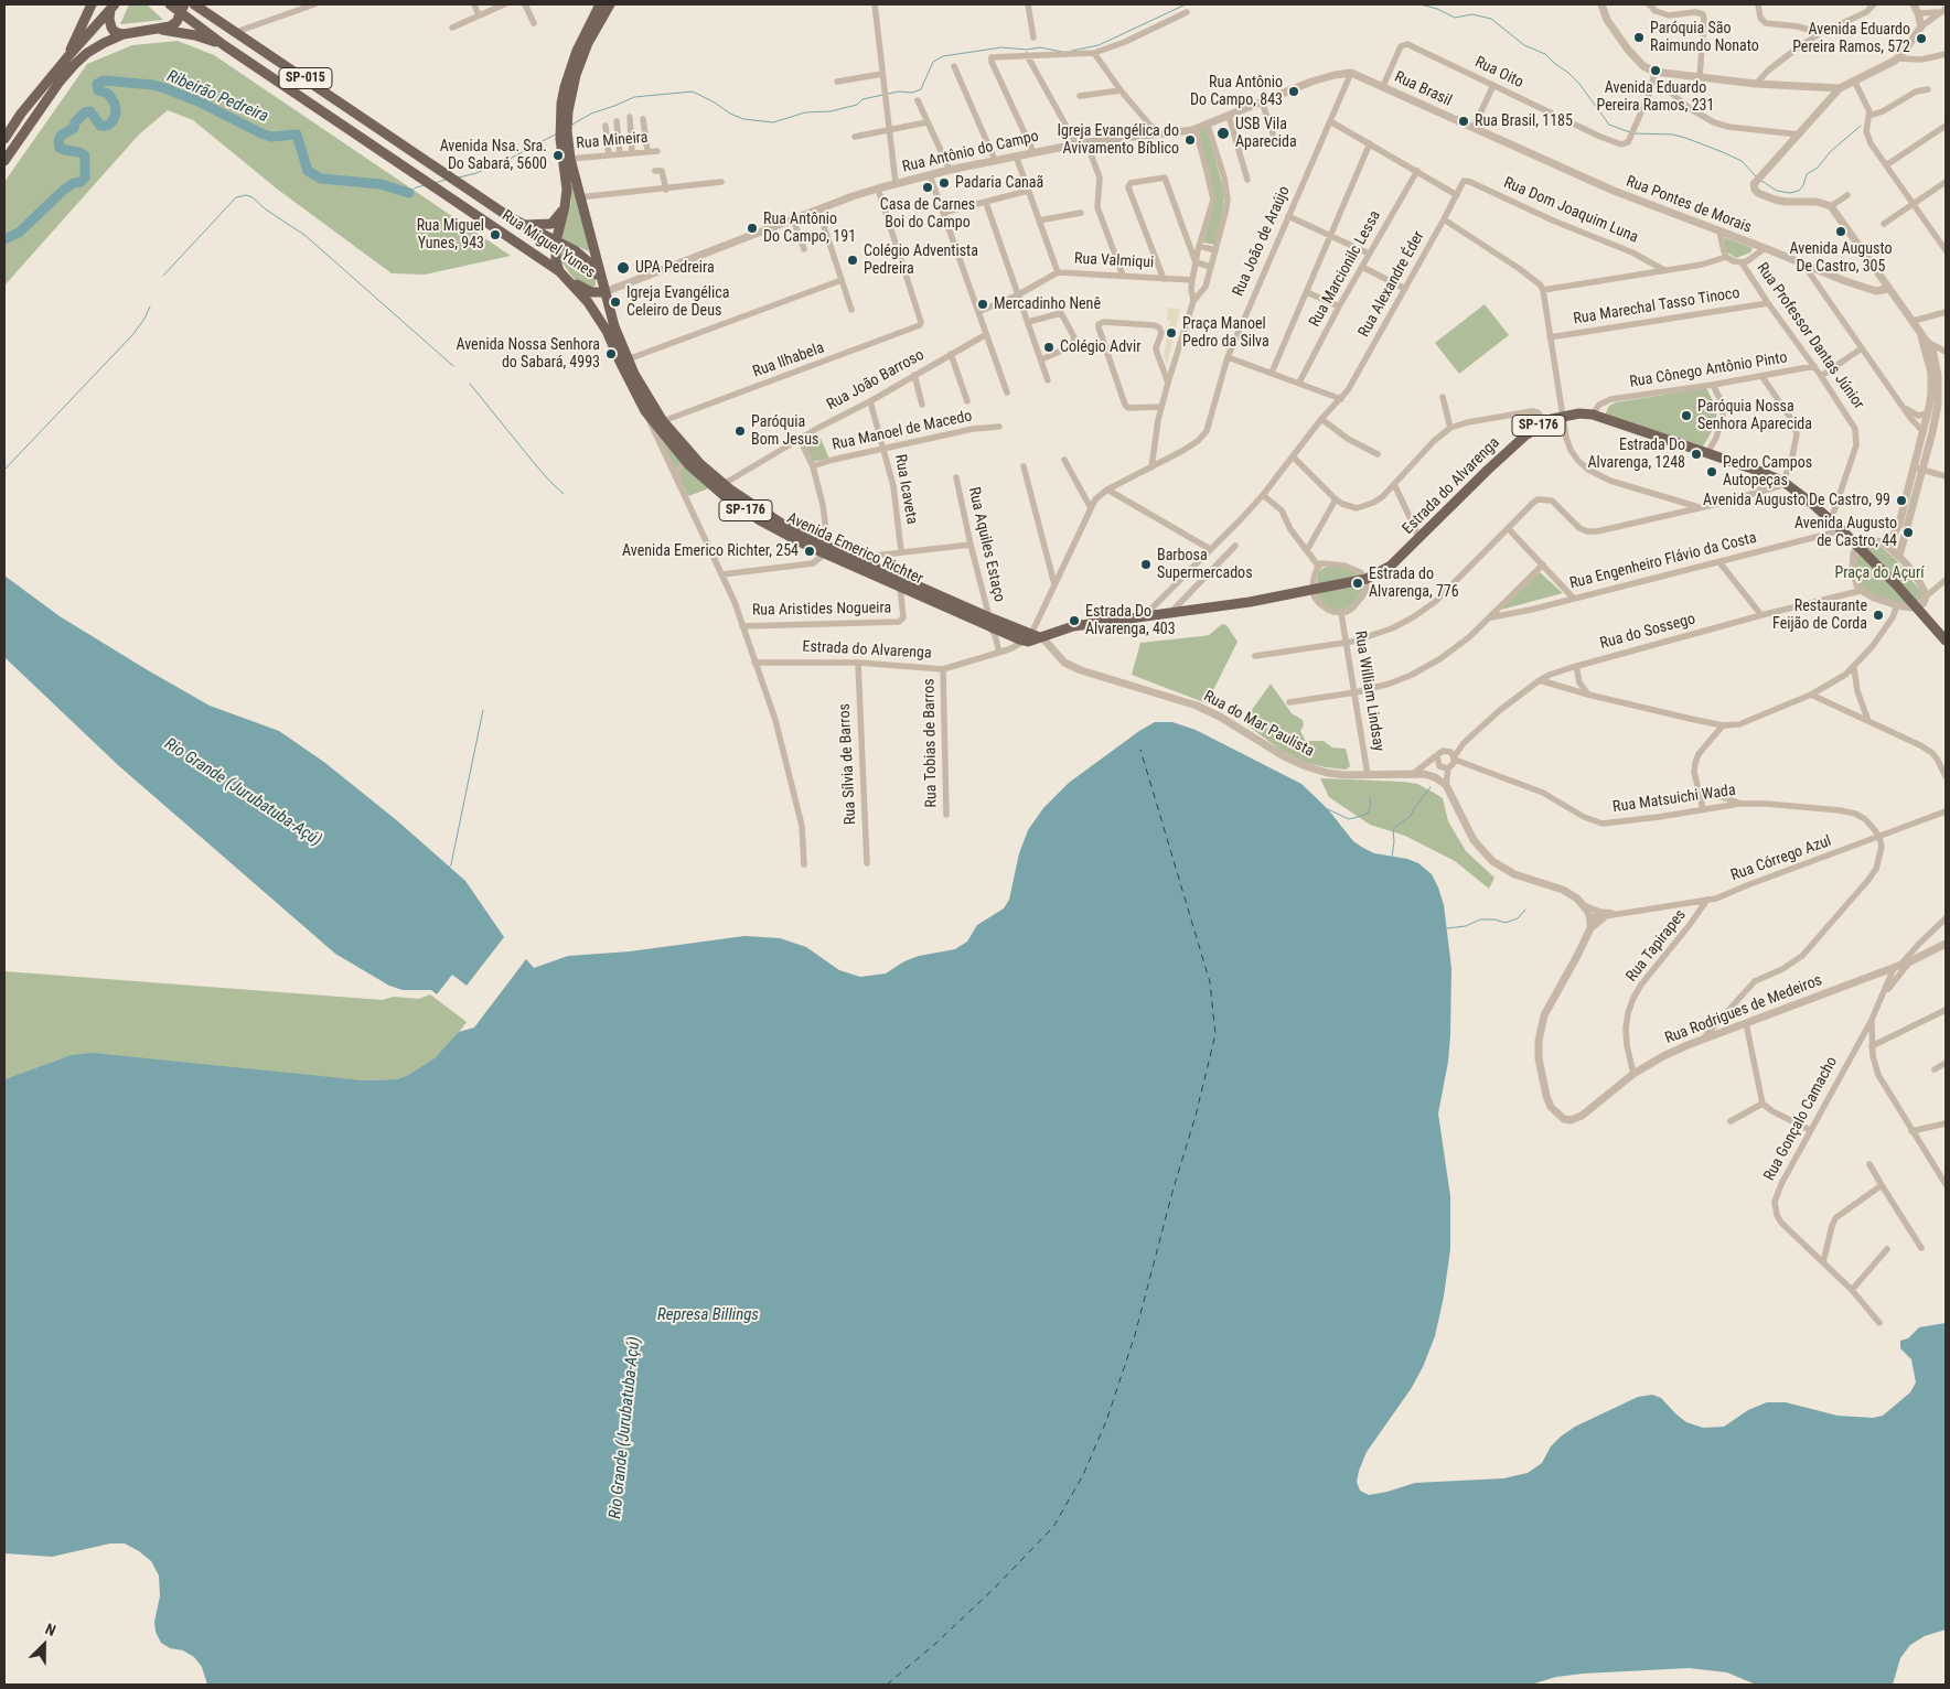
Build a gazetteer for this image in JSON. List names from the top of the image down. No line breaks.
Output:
{"streets":{"main road":["SP-015","Rua Miguel Yunes","SP-176","Estrada do Alvarenga","Avenida Emerico Richter"],"street":["Rua Oito","Rua Brasil","Rua Mineira","Rua Antônio do Campo","Rua Pontes de Morais","Rua Dom Joaquim Luna","Rua João de Araújo","Rua Valmiqui","Rua Marcionilc Lessa","Rua Alexandre Éder","Rua Marechal Tasso Tinoco","Rua Professor Dantas Júnior","Rua Ilhabela","Rua Cônego Antônio Pinto","Rua João Barroso","Rua Manoel de Macedo","Rua Icaveta","Rua Aquiles Estaço","Rua Engenheiro Flávio da Costa","Rua Aristides Nogueira","Rua do Sossego","Rua William Lindsay","Rua do Mar Paulista","Rua Tobias de Barros","Rua Sílvia de Barros","Rua Matsuichi Wada","Rua Córrego Azul","Rua Tapirapes","Rua Rodrigues de Medeiros","Rua Gonçalo Camacho"]},"crossings":[["Rua Oito","Rua Brasil"],["Rua Brasil","Rua Antônio do Campo"],["Rua Brasil","Rua Pontes de Morais"],["Rua Brasil","Rua João de Araújo"],["Rua Antônio do Campo","Rua João de Araújo"],["Rua Antônio do Campo","Rua Miguel Yunes"],["Rua Antônio do Campo","Rua Ilhabela"],["Rua Antônio do Campo","Avenida Emerico Richter"],["Rua Dom Joaquim Luna","Rua Alexandre Éder"],["Rua João de Araújo","Estrada do Alvarenga"],["Rua João de Araújo","Avenida Emerico Richter"],["Rua João de Araújo","Rua do Mar Paulista"],["Rua Miguel Yunes","Avenida Emerico Richter"],["Rua Alexandre Éder","Estrada do Alvarenga"],["Rua Marechal Tasso Tinoco","Rua Professor Dantas Júnior"],["Rua Professor Dantas Júnior","Rua Cônego Antônio Pinto"],["Rua Professor Dantas Júnior","Estrada do Alvarenga"],["Rua Ilhabela","Avenida Emerico Richter"],["Rua Cônego Antônio Pinto","Estrada do Alvarenga"],["Rua João Barroso","Rua Icaveta"],["Rua João Barroso","Avenida Emerico Richter"],["Rua Manoel de Macedo","Rua Icaveta"],["Estrada do Alvarenga","Rua Aquiles Estaço"],["Estrada do Alvarenga","Avenida Emerico Richter"],["Estrada do Alvarenga","Rua Engenheiro Flávio da Costa"],["Estrada do Alvarenga","Rua do Mar Paulista"],["Estrada do Alvarenga","Rua Tobias de Barros"],["Estrada do Alvarenga","Rua Sílvia de Barros"],["Rua Aquiles Estaço","Avenida Emerico Richter"],["Avenida Emerico Richter","Rua Aristides Nogueira"],["Avenida Emerico Richter","Rua do Mar Paulista"],["Rua do Sossego","Rua do Mar Paulista"],["Rua do Sossego","Rua Matsuichi Wada"],["Rua William Lindsay","Rua do Mar Paulista"],["Rua Matsuichi Wada","Rua Córrego Azul"],["Rua Córrego Azul","Rua Tapirapes"],["Rua Tapirapes","Rua Rodrigues de Medeiros"],["Rua Rodrigues de Medeiros","Rua Gonçalo Camacho"]],"water":["Ribeirão Pedreira","Rio Grande (Jurubatuba-Açú)","Represa Billings"],"parks":["Praça do Açurí"],"places":["Paróquia São Raimundo Nonato","Avenida Eduardo Pereira Ramos, 572","Avenida Eduardo Pereira Ramos, 231","Rua Antônio Do Campo, 843","Rua Brasil, 1185","USB Vila Aparecida","Igreja Evangélica do Avivamento Bíblico","Avenida Nsa. Sra. Do Sabará, 5600","Padaria Canaã","Casa de Carnes Boi do Campo","Rua Antônio Do Campo, 191","Avenida Augusto De Castro, 305","Rua Miguel Yunes, 943","Colégio Adventista Pedreira","UPA Pedreira","Igreja Evangélica Celeiro de Deus","Mercadinho Nenê","Praça Manoel Pedro da Silva","Colégio Advir","Avenida Nossa Senhora do Sabará, 4993","Paróquia Nossa Senhora Aparecida","Paróquia Bom Jesus","Estrada Do Alvarenga, 1248","Pedro Campos Autopeças","Avenida Augusto De Castro, 99","Avenida Augusto de Castro, 44","Avenida Emerico Richter, 254","Barbosa Supermercados","Estrada do Alvarenga, 776","Restaurante Feijão de Corda","Estrada Do Alvarenga, 403"],"north":"top right"}
